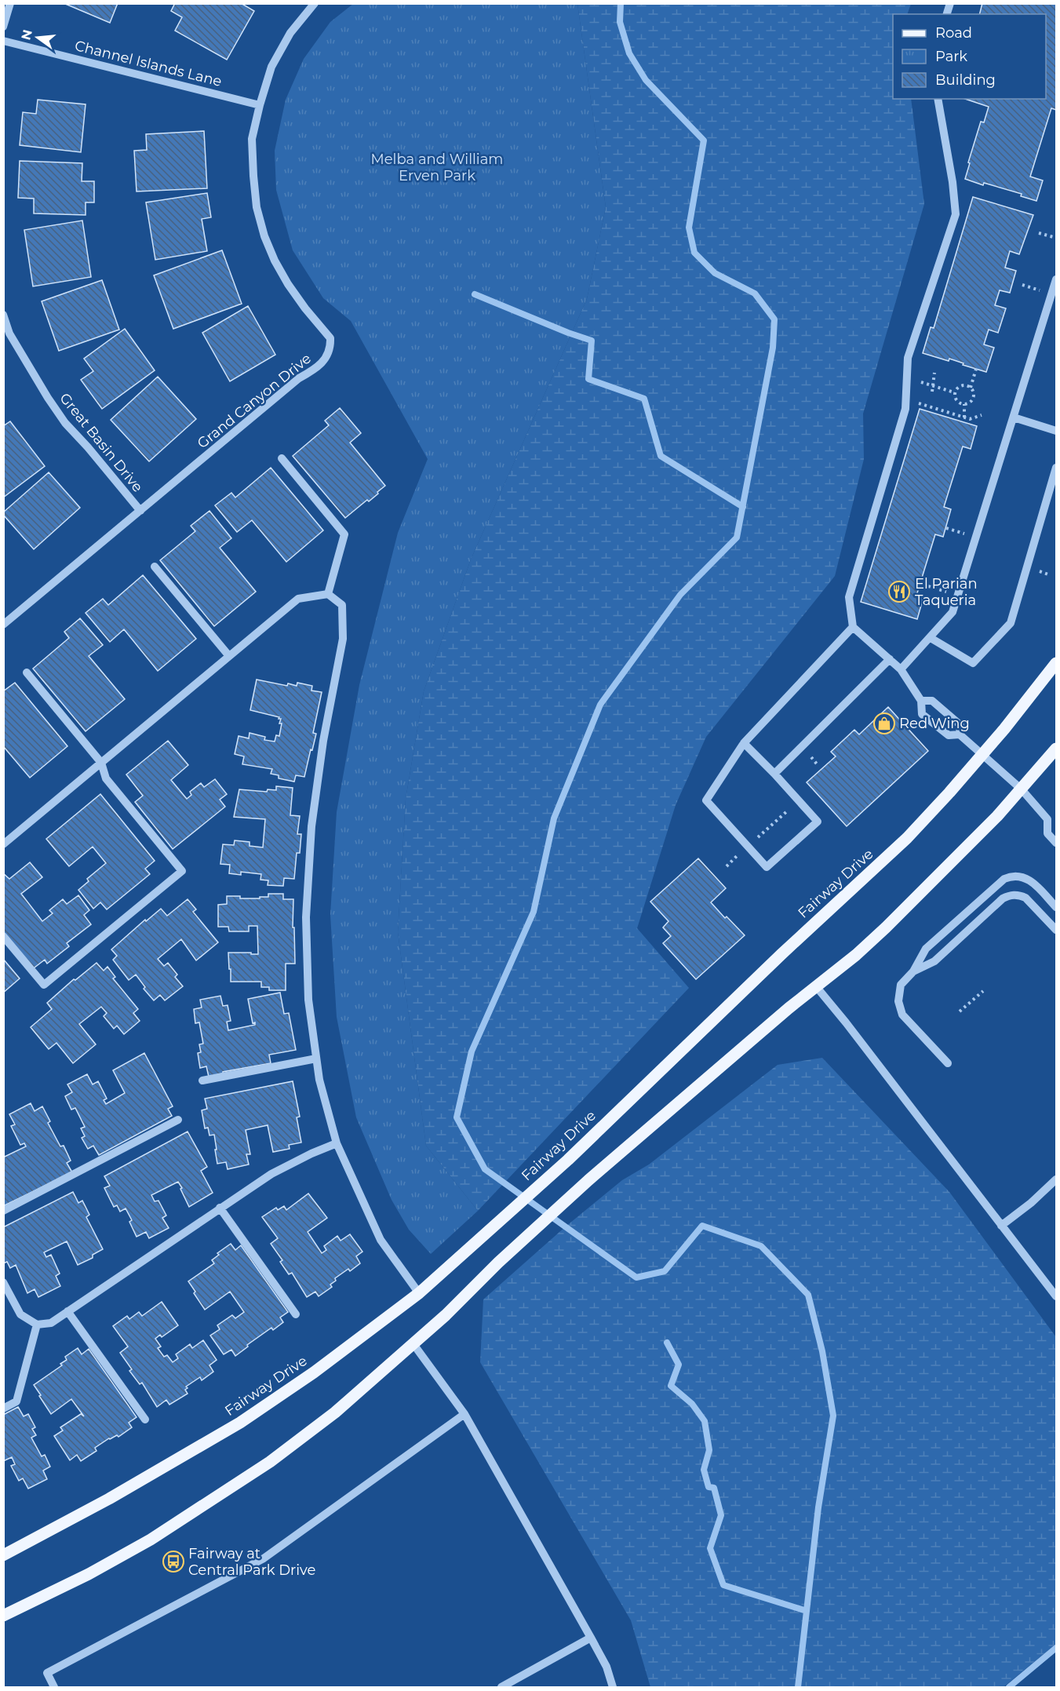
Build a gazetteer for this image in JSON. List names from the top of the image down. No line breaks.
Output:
{"streets":{"main road":["Fairway Drive"],"street":["Channel Islands Lane","Grand Canyon Drive","Great Basin Drive"]},"crossings":[["Channel Islands Lane","Grand Canyon Drive"],["Grand Canyon Drive","Great Basin Drive"]],"parks":["Melba and William Erven Park"],"places":{"restaurant":["El Parian Taqueria"],"shop":["Red Wing"],"bus stop":["Fairway at Central Park Drive"]},"legend":["Road","Park","Building"],"north":"left"}
